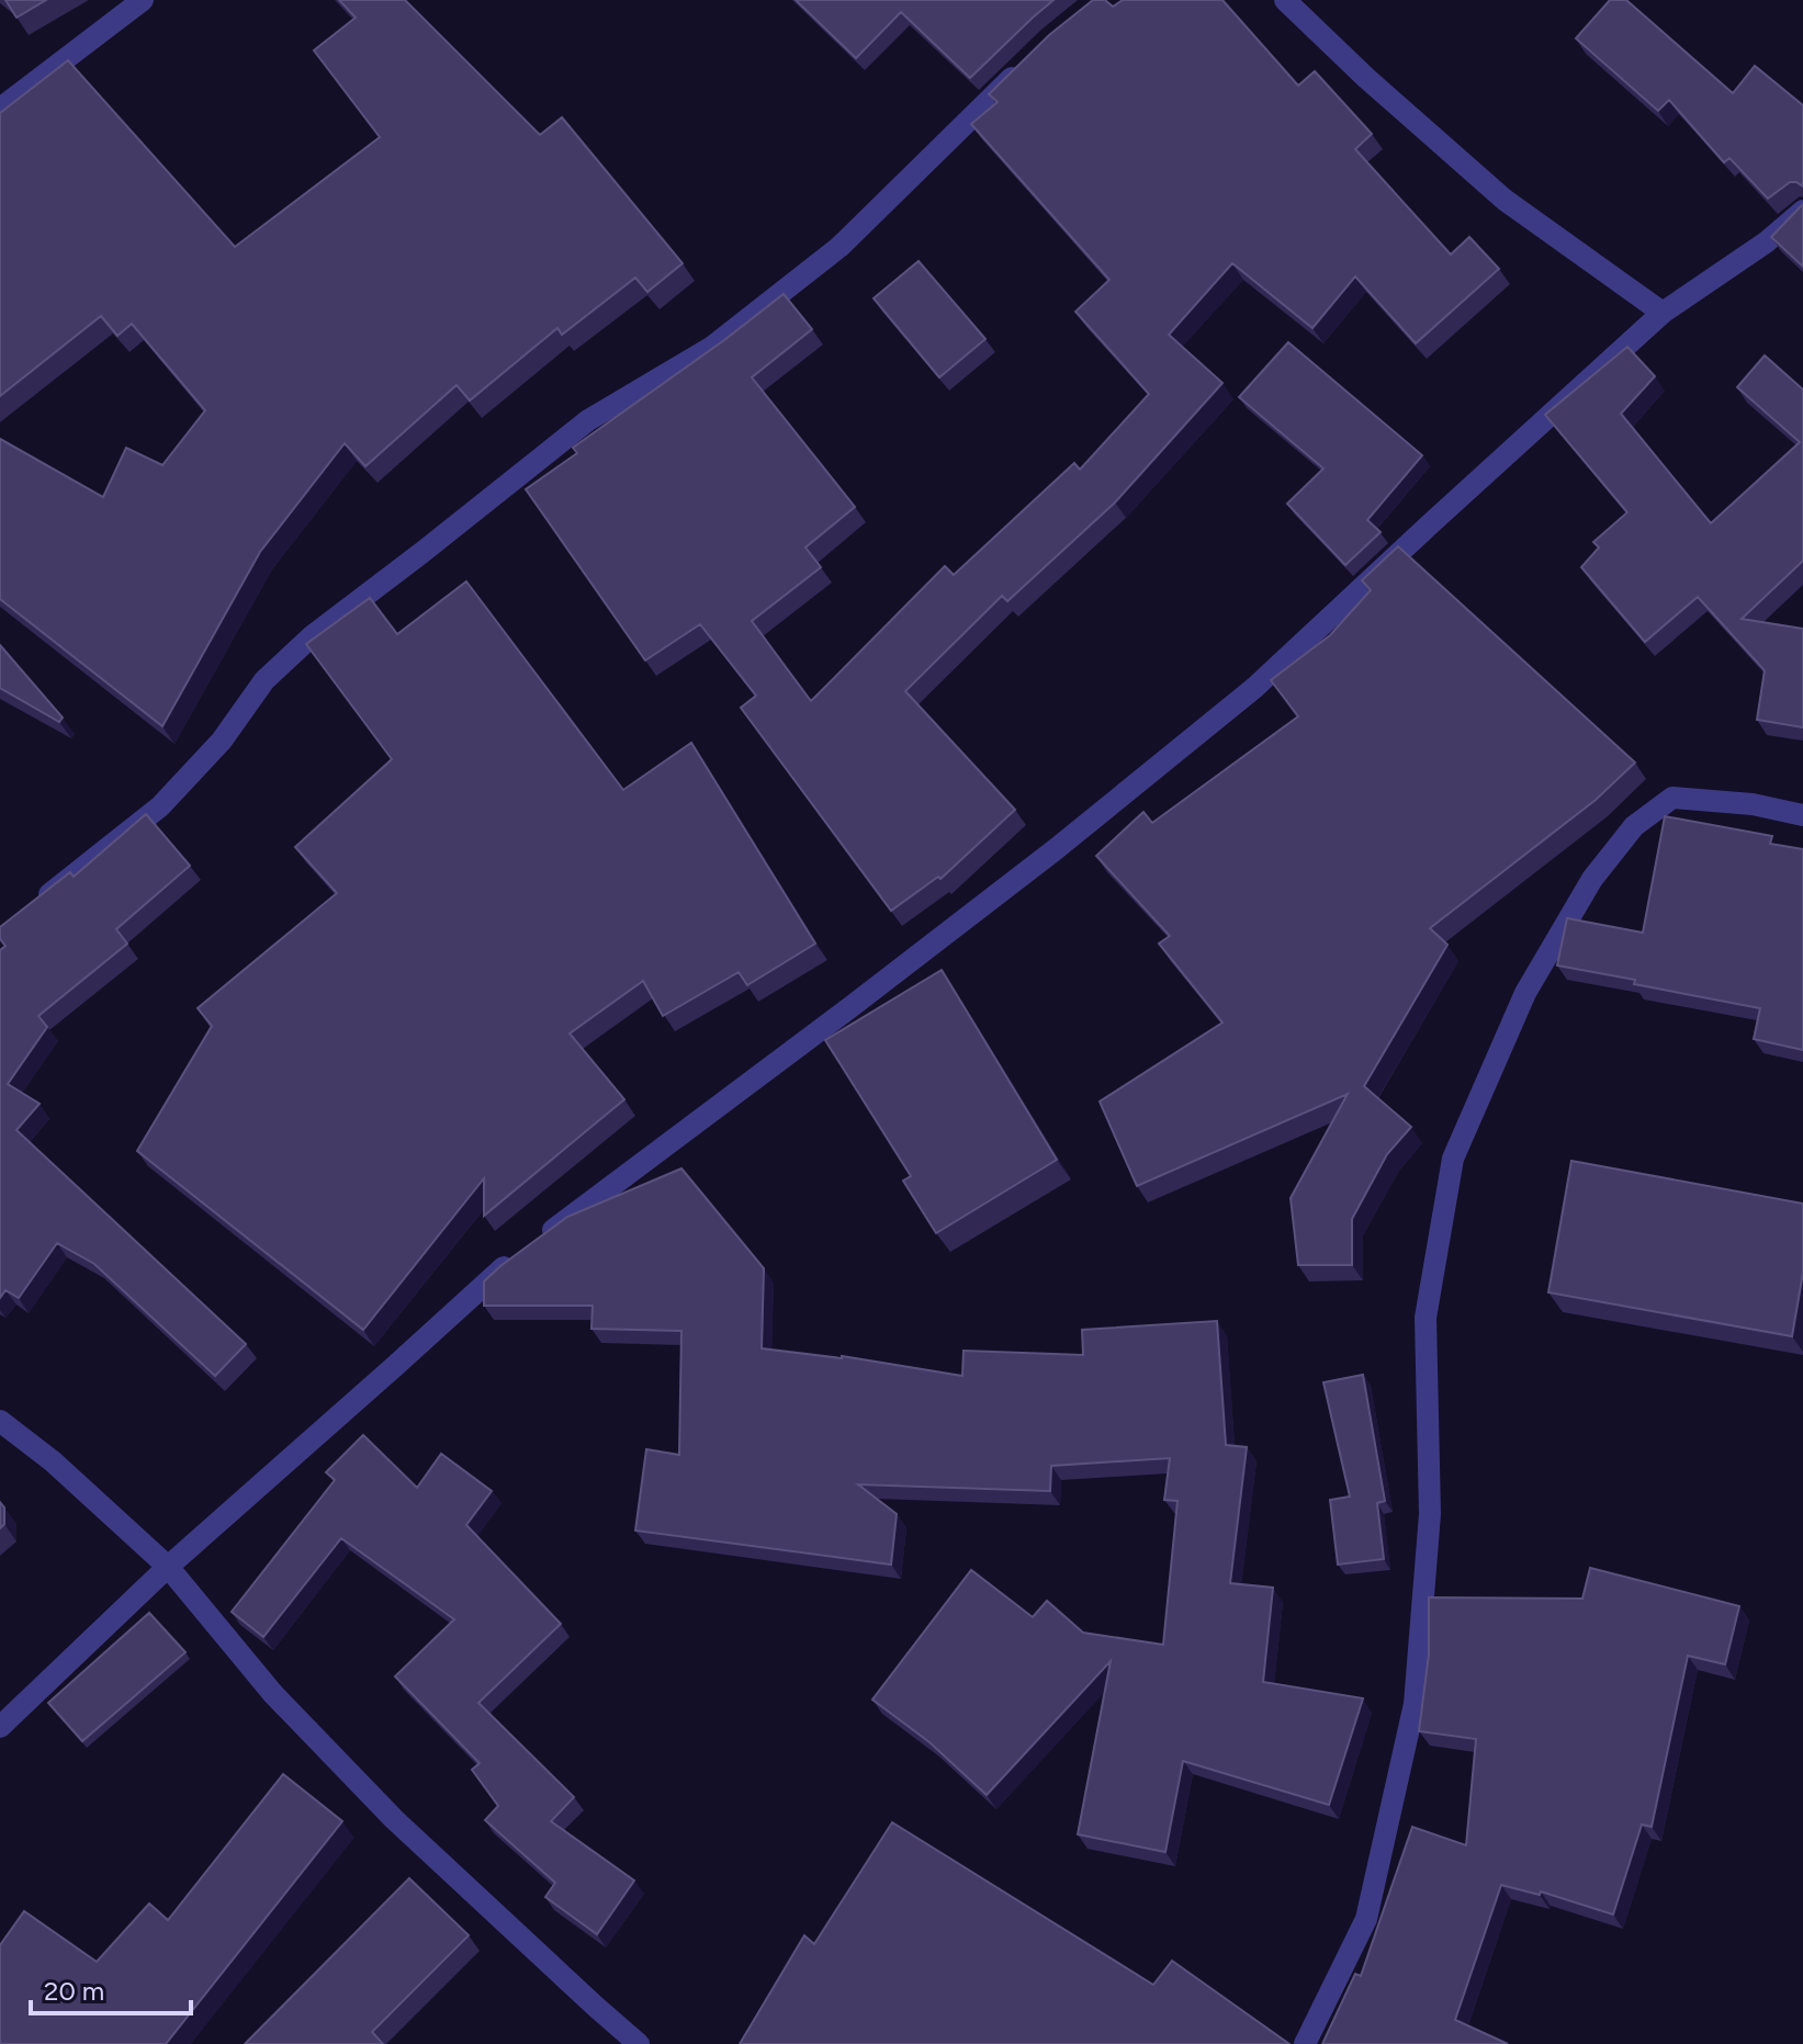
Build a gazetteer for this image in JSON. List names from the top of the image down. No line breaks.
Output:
{"scale_bar":"20 m"}
